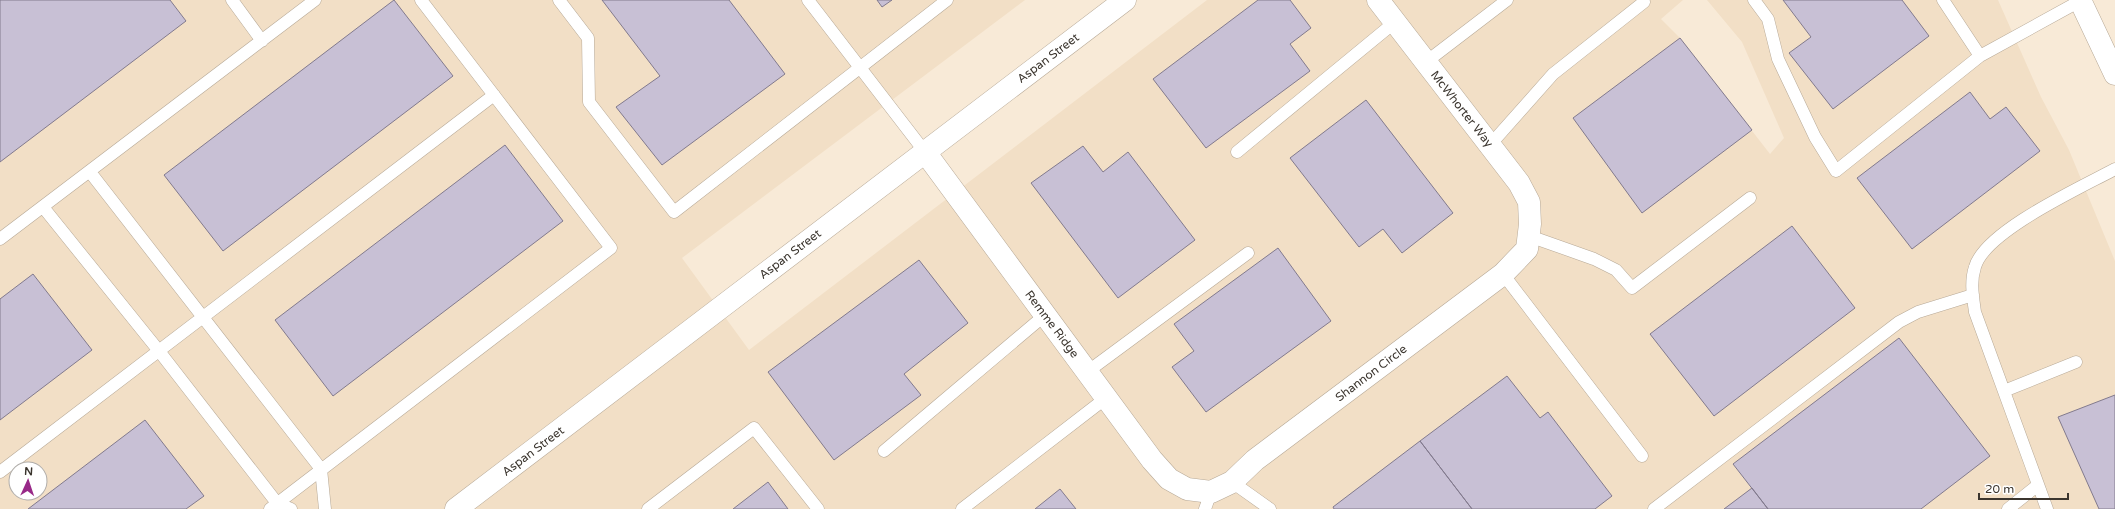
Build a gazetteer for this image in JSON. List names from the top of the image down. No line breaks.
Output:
{"streets":{"street":["Aspan Street","McWhorter Way","Remme Ridge","Shannon Circle"]},"crossings":[["Aspan Street","Remme Ridge"],["McWhorter Way","Shannon Circle"],["Remme Ridge","Shannon Circle"]],"scale_bar":"20 m","north":"top"}
